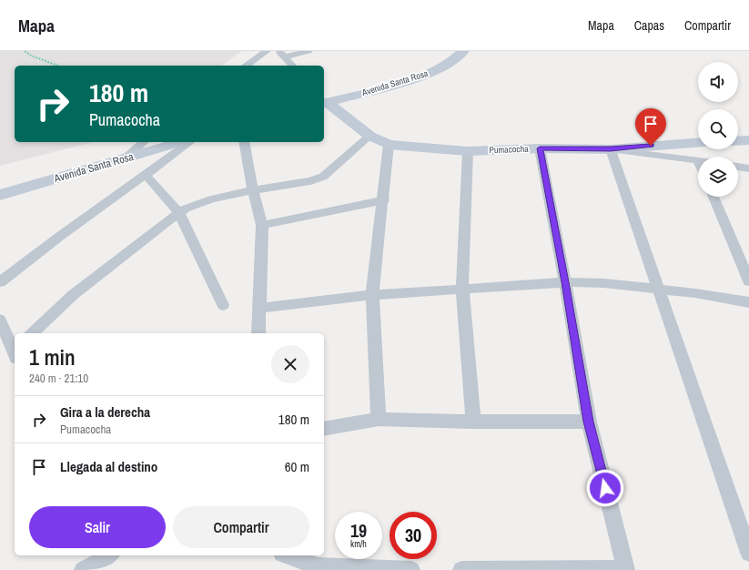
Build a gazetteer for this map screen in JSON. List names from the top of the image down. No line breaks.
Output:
{"streets":{"street":["Avenida Santa Rosa","Pumacocha"]},"crossings":[["Avenida Santa Rosa","Pumacocha"]],"page":{"header":"Mapa","nav":["Mapa","Capas","Compartir"],"turn":["180 m","Pumacocha"],"heading":["1 min","240 m · 21:10"],"list":[{"name":"Gira a la derecha","note":"Pumacocha","value":"180 m"},{"name":"Llegada al destino","value":"60 m"}],"buttons":["Salir","Compartir"],"speed":"19 km/h","limit":"30"}}
